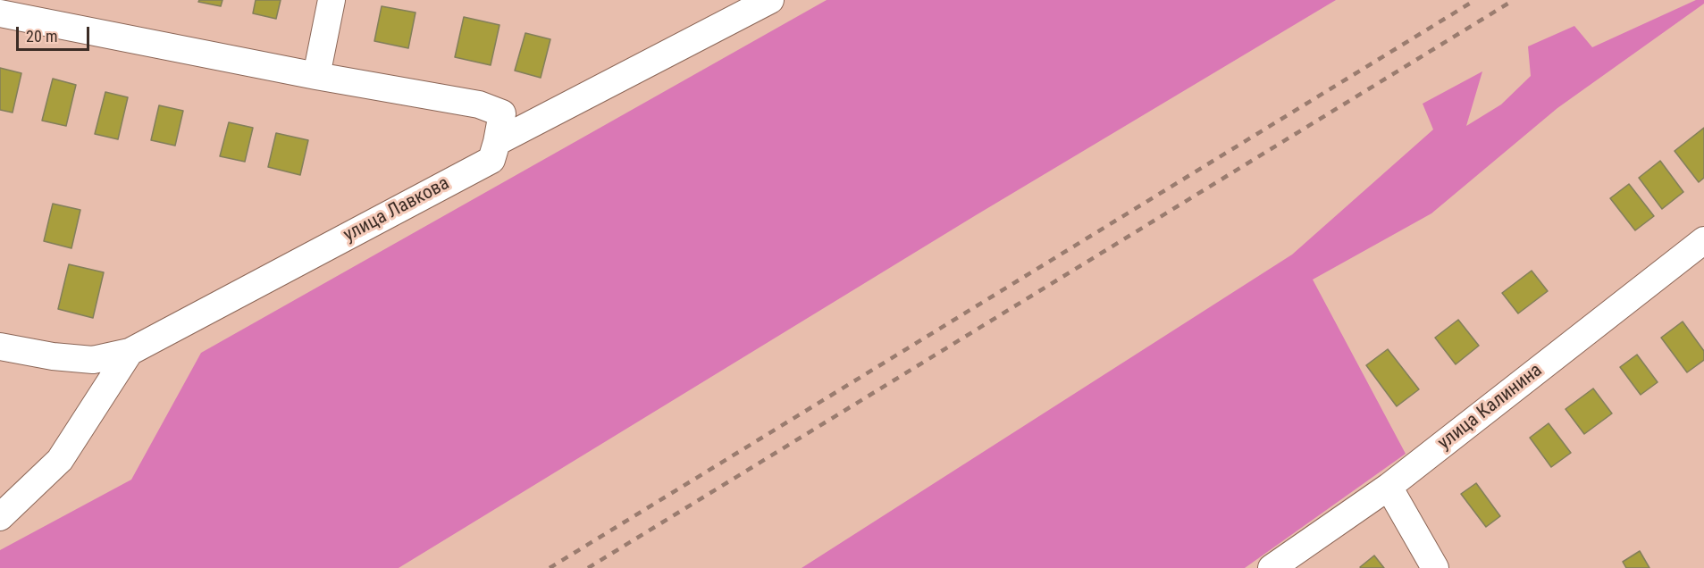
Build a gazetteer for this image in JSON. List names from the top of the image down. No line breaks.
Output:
{"streets":{"street":["улица Лавкова","улица Калинина"]},"scale_bar":"20 m"}
